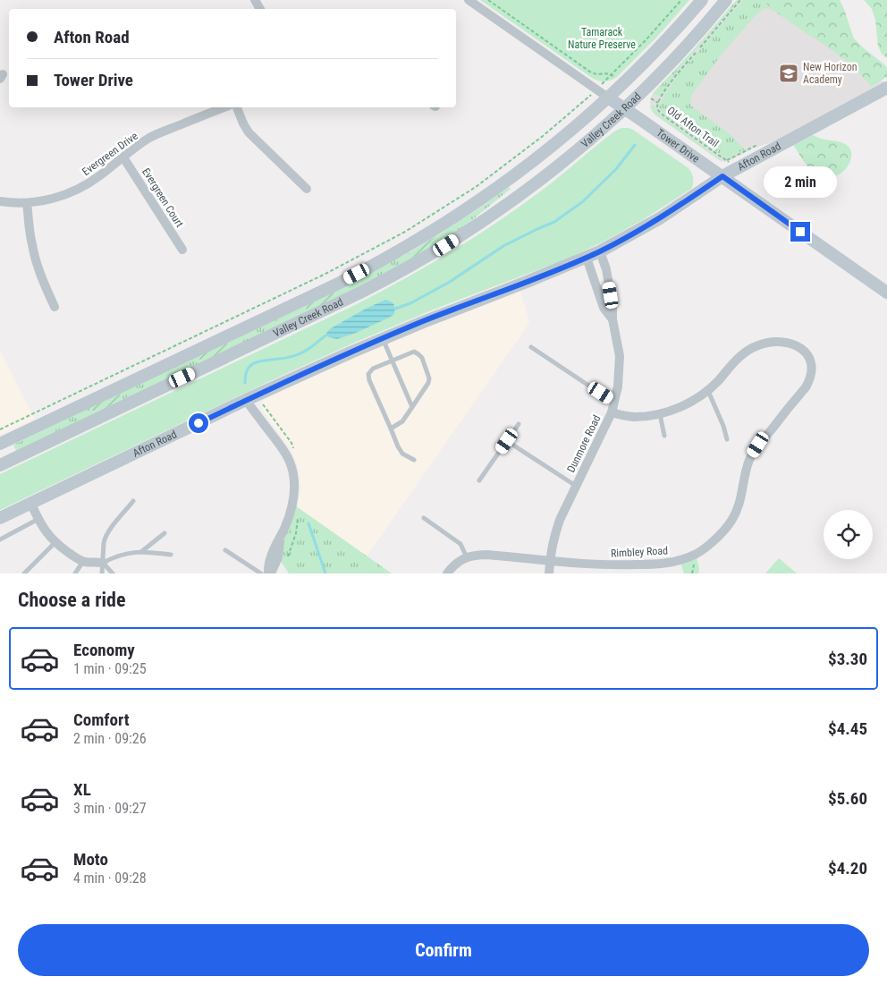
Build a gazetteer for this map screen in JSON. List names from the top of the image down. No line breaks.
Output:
{"streets":{"main road":["Valley Creek Road","Tower Drive","Afton Road"],"street":["Evergreen Drive","Evergreen Court","Dunmore Road","Rimbley Road"],"path":["Old Afton Trail"]},"crossings":[["Valley Creek Road","Tower Drive"],["Tower Drive","Afton Road"],["Evergreen Drive","Evergreen Court"],["Afton Road","Dunmore Road"],["Dunmore Road","Rimbley Road"]],"parks":["Tamarack Nature Preserve"],"places":{"school or university":["New Horizon Academy"]},"page":{"banner":["Afton Road","Tower Drive"],"bubble":"2 min","heading":"Choose a ride","list":[{"name":"Economy","note":"1 min · 09:25","value":"$3.30"},{"name":"Comfort","note":"2 min · 09:26","value":"$4.45"},{"name":"XL","note":"3 min · 09:27","value":"$5.60"},{"name":"Moto","note":"4 min · 09:28","value":"$4.20"}],"buttons":"Confirm"}}
